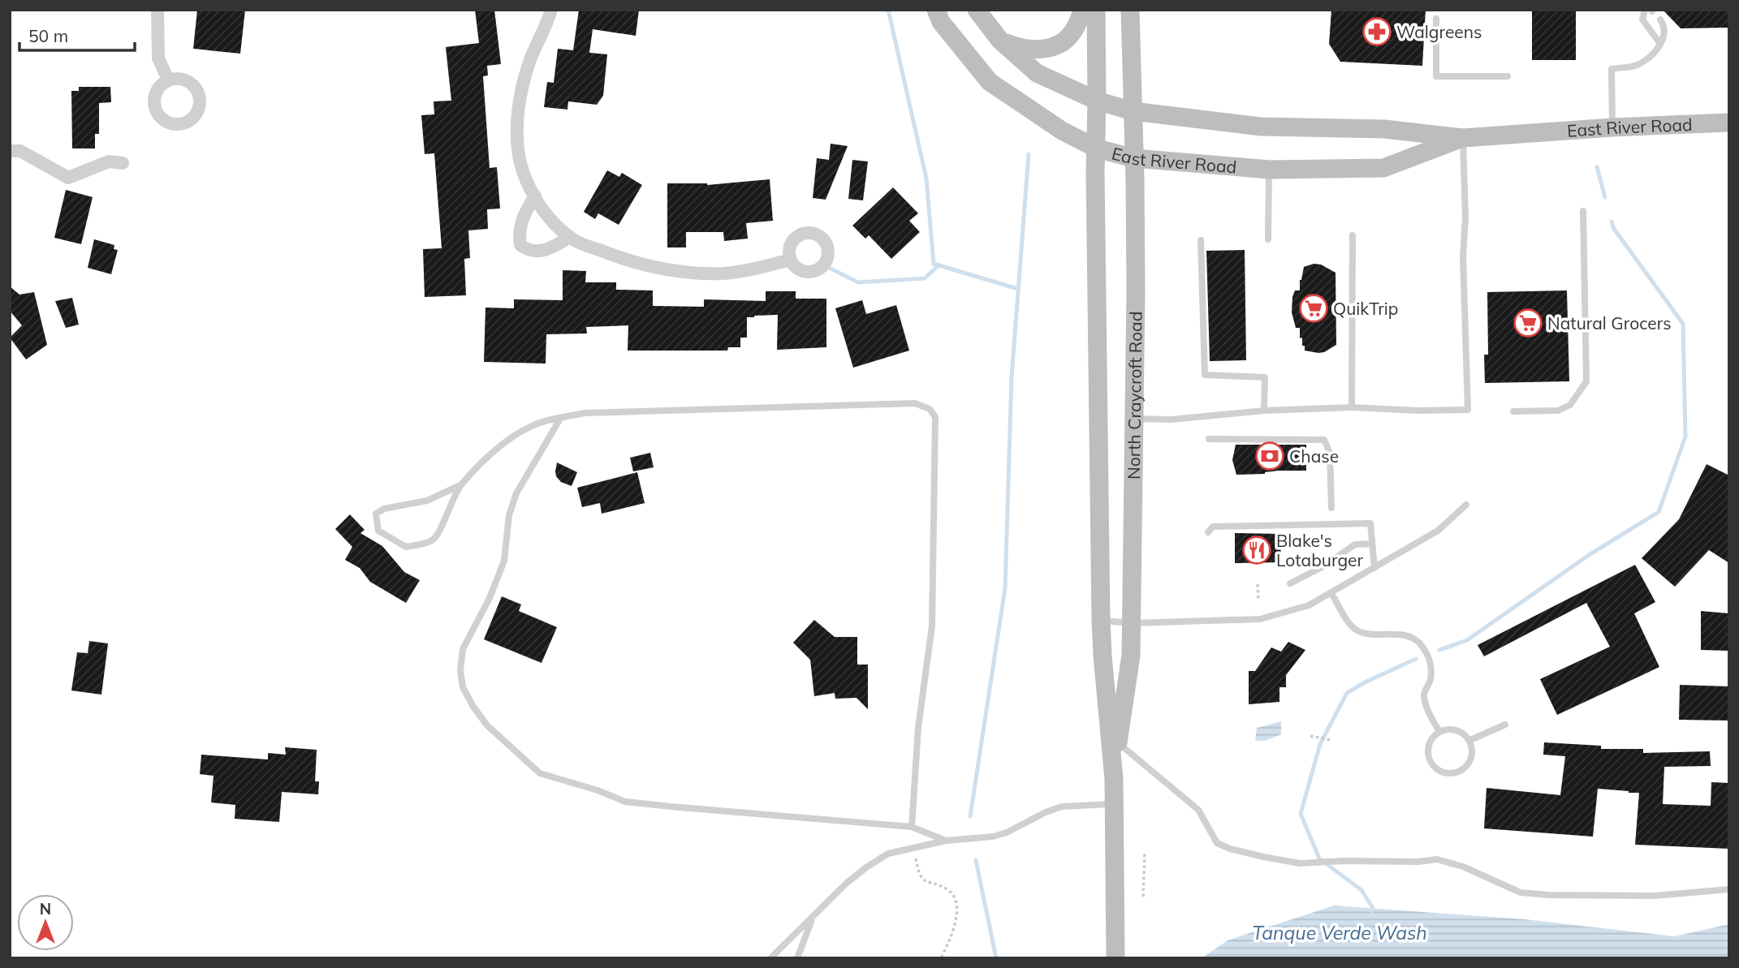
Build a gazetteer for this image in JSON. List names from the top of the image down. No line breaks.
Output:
{"streets":{"main road":["East River Road","North Craycroft Road"]},"crossings":[["East River Road","North Craycroft Road"]],"water":["Tanque Verde Wash"],"places":{"pharmacy":["Walgreens"],"supermarket":["QuikTrip","Natural Grocers"],"bank":["Chase"],"restaurant":["Blake's Lotaburger"]},"scale_bar":"50 m","north":"top"}
